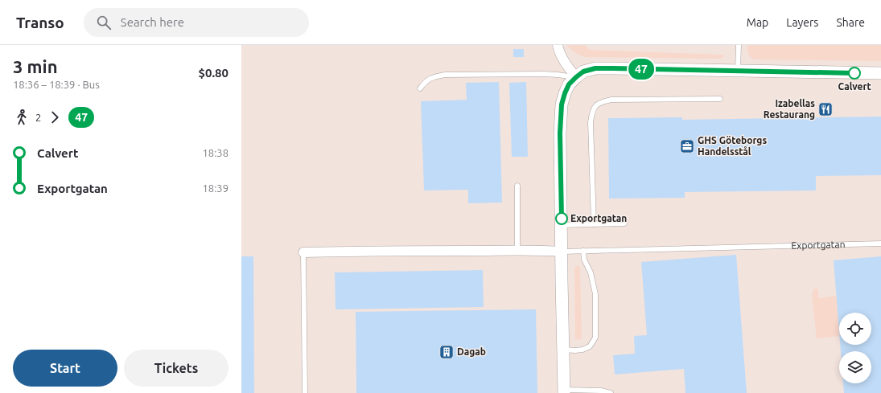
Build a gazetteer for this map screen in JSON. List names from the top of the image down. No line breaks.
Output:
{"streets":{"street":["Exportgatan"]},"places":{"other":["Calvert","Exportgatan"],"restaurant":["Izabellas Restaurang"],"office":["GHS Göteborgs Handelsstål"],"building":["Dagab"]},"lines":["bus line 47"],"page":{"header":"Transo","search":"Search here","nav":["Map","Layers","Share"],"heading":["3 min","18:36 – 18:39 · Bus","$0.80"],"on_map":"47","legs":["2","47"],"list":[{"name":"Calvert","value":"18:38"},{"name":"Exportgatan","value":"18:39"}],"buttons":["Start","Tickets"]}}
